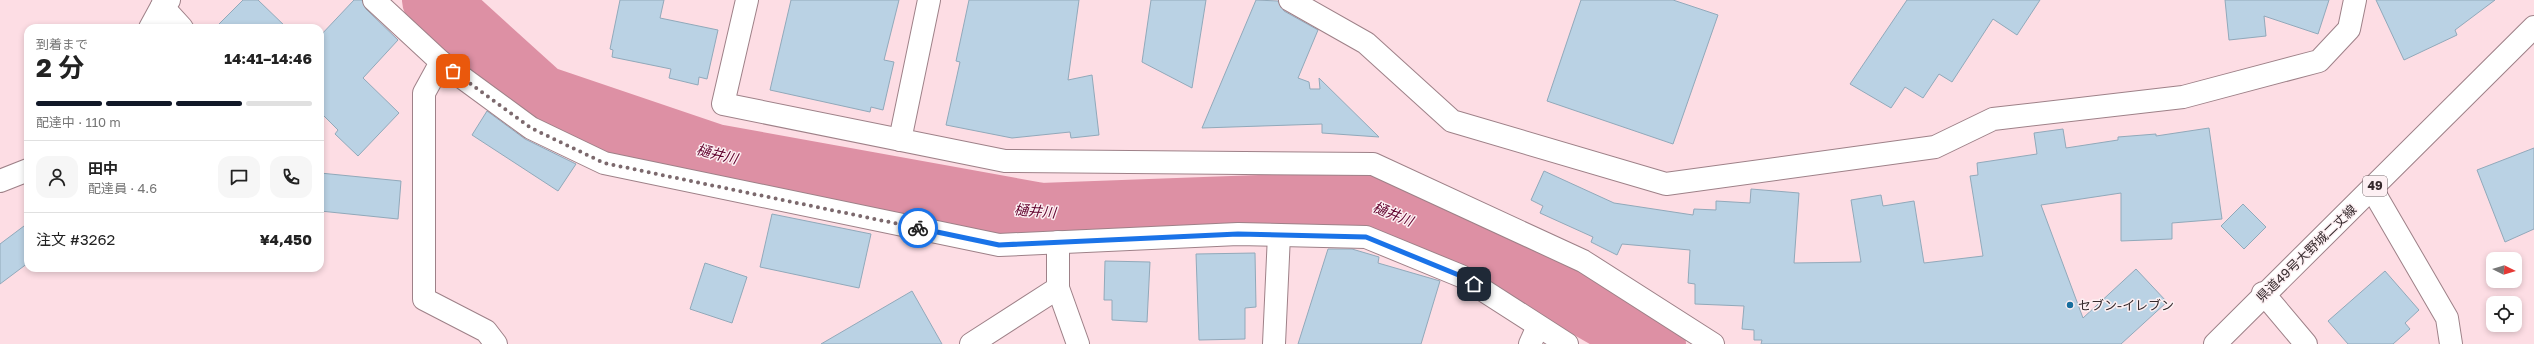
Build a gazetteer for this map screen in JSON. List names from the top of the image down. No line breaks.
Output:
{"streets":{"street":["49","県道49号大野城二丈線"]},"water":["樋井川"],"places":["セブン-イレブン"],"north":"right","page":{"heading":["2 分","到着まで","14:41–14:46"],"panel":["田中","配達員 · 4.6","注文 #3262","¥4,450"],"bar":"配達中 · 110 m"}}
